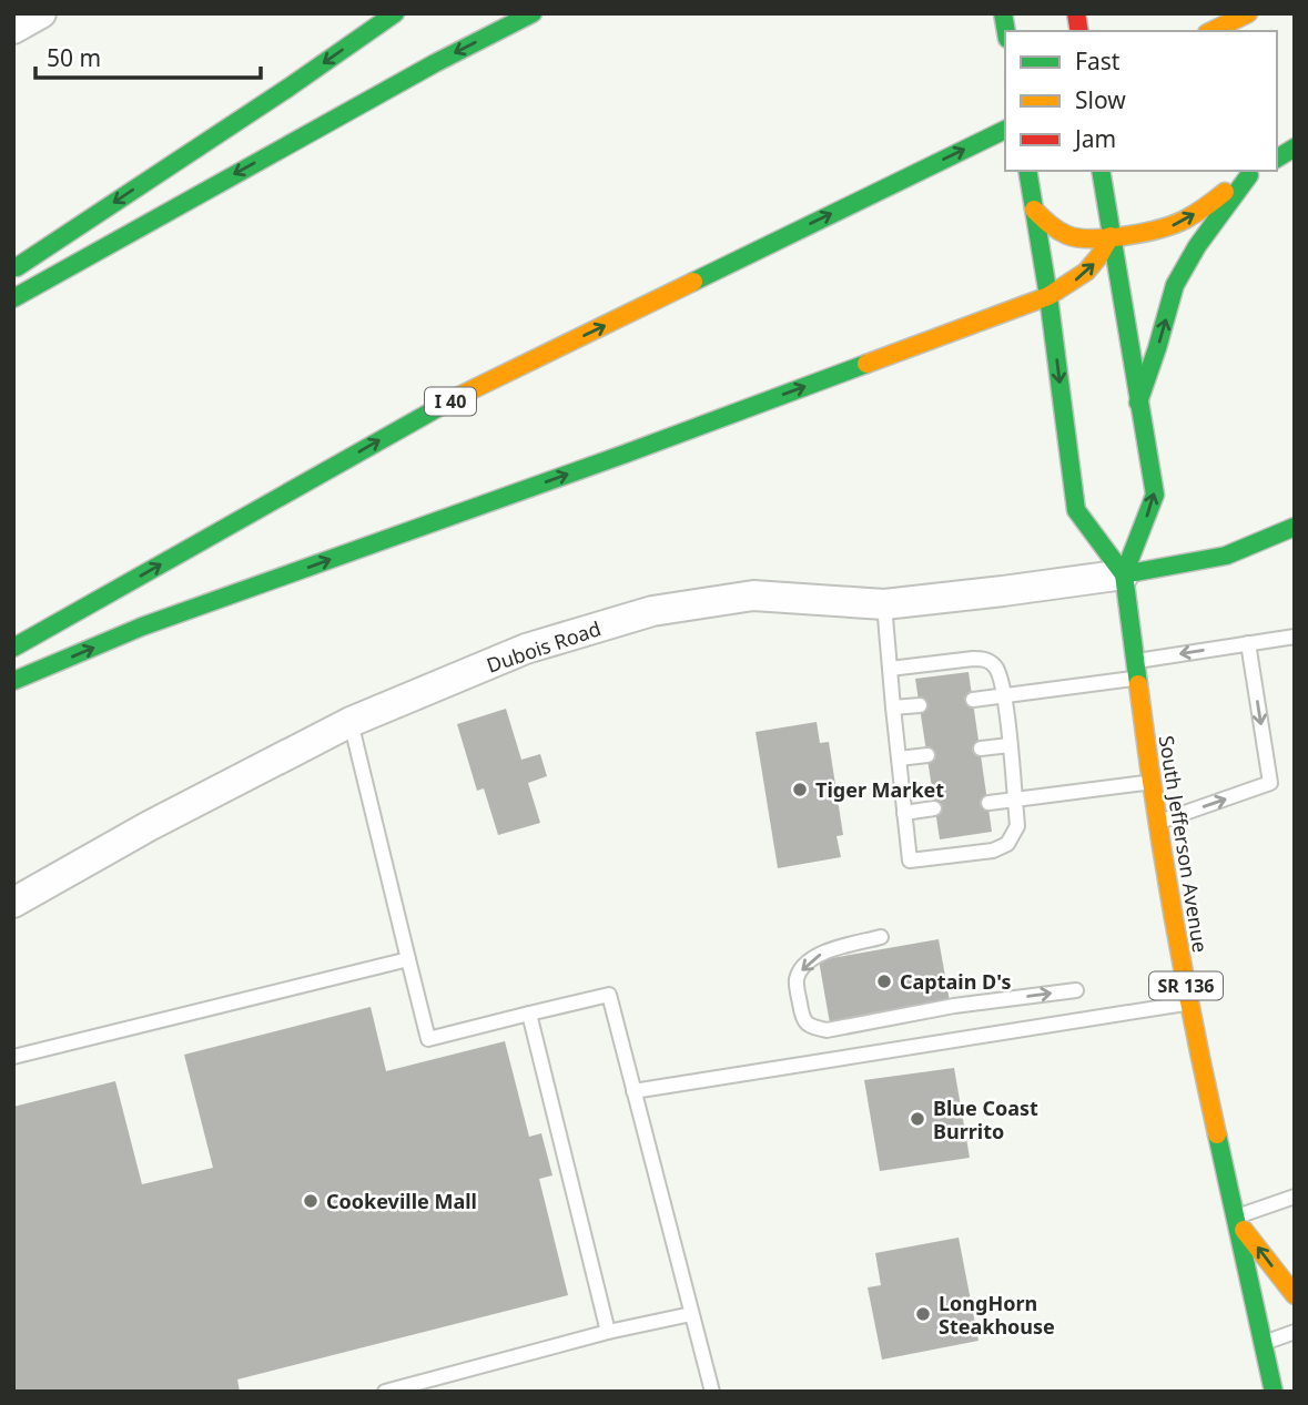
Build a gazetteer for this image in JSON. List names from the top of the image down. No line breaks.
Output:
{"streets":{"main road":["I 40","South Jefferson Avenue","SR 136"],"street":["Dubois Road"]},"crossings":[["Dubois Road","South Jefferson Avenue"]],"places":["Tiger Market","Captain D's","Blue Coast Burrito","Cookeville Mall","LongHorn Steakhouse"],"legend":["Fast","Slow","Jam"],"scale_bar":"50 m"}
